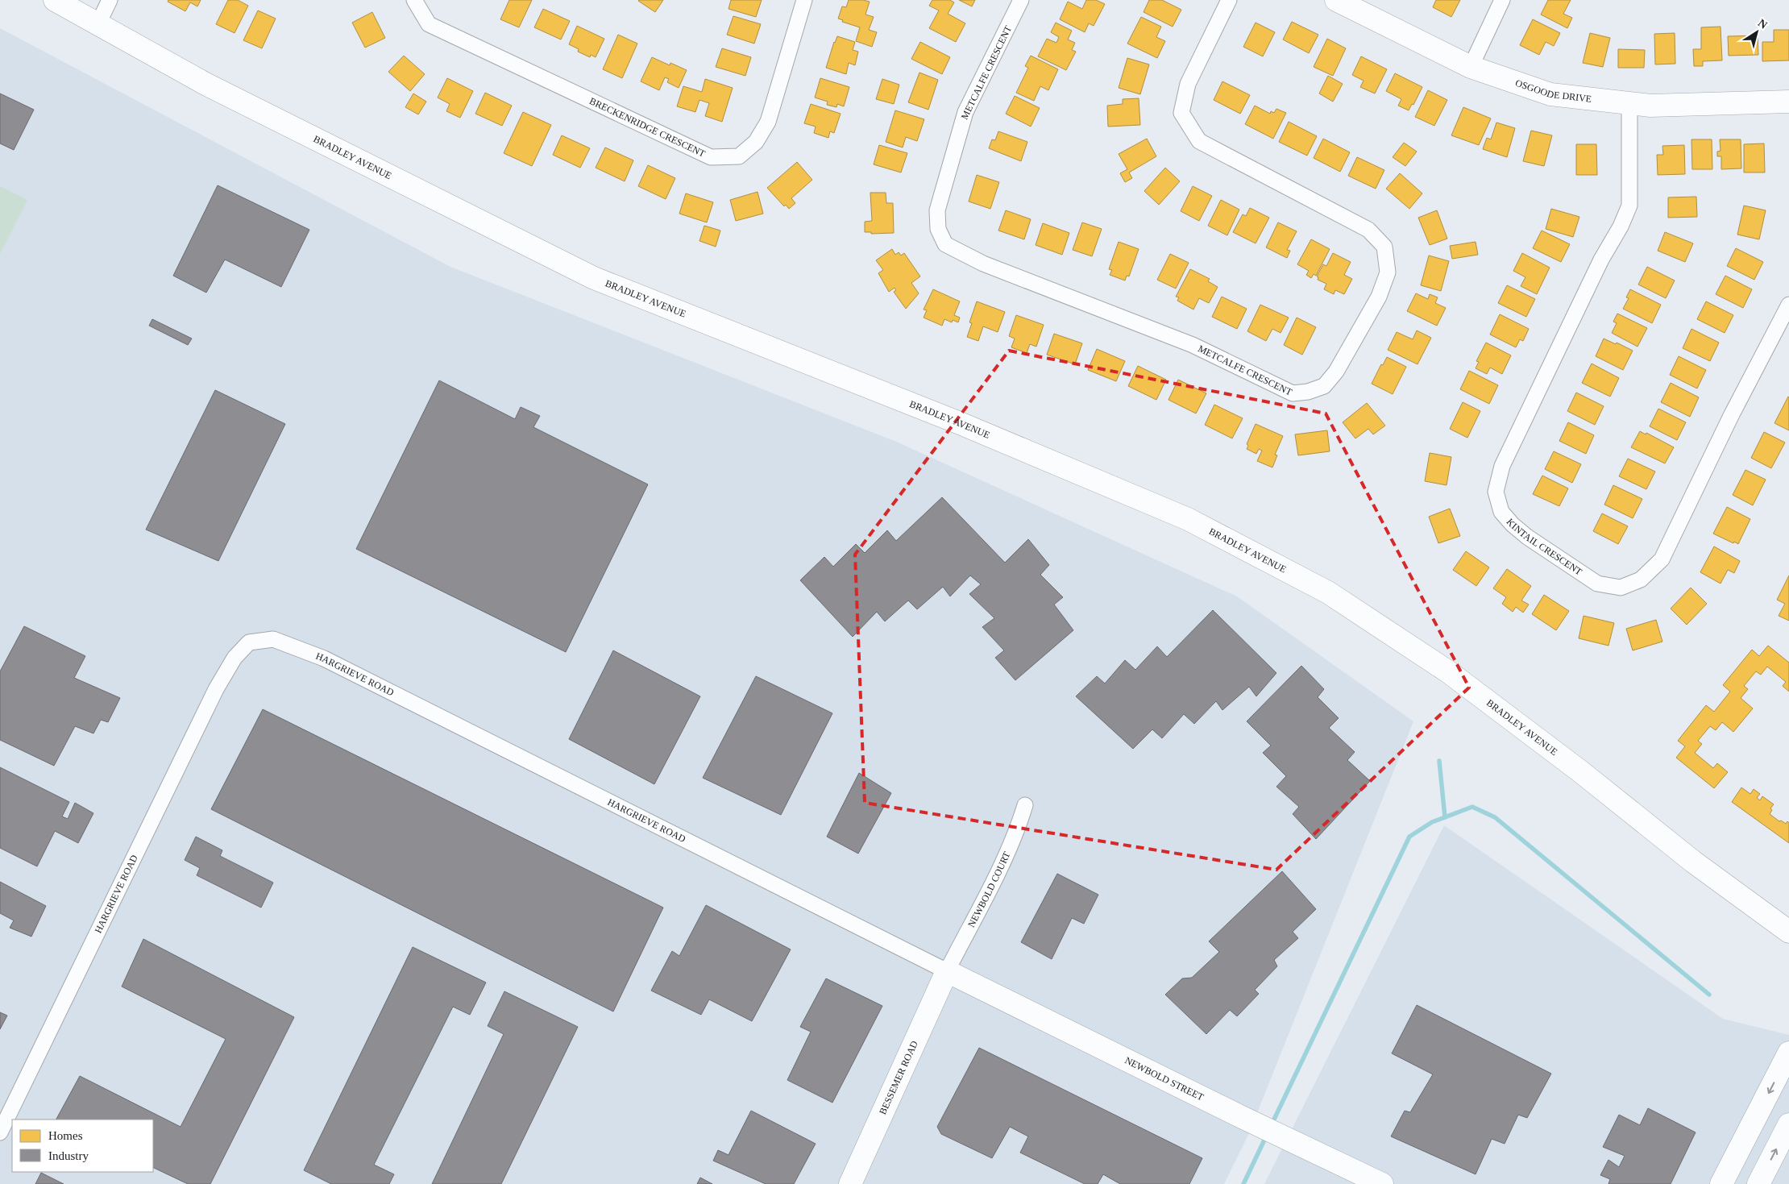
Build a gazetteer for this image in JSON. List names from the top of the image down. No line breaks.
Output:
{"streets":{"main road":["OSGOODE DRIVE","BRADLEY AVENUE","BESSEMER ROAD","NEWBOLD STREET"],"street":["METCALFE CRESCENT","BRECKENRIDGE CRESCENT","KINTAIL CRESCENT","HARGRIEVE ROAD","NEWBOLD COURT"]},"crossings":[["OSGOODE DRIVE","KINTAIL CRESCENT"],["HARGRIEVE ROAD","NEWBOLD COURT"],["HARGRIEVE ROAD","BESSEMER ROAD"],["HARGRIEVE ROAD","NEWBOLD STREET"],["NEWBOLD COURT","BESSEMER ROAD"],["NEWBOLD COURT","NEWBOLD STREET"],["BESSEMER ROAD","NEWBOLD STREET"]],"legend":["Homes","Industry"],"north":"top right"}
